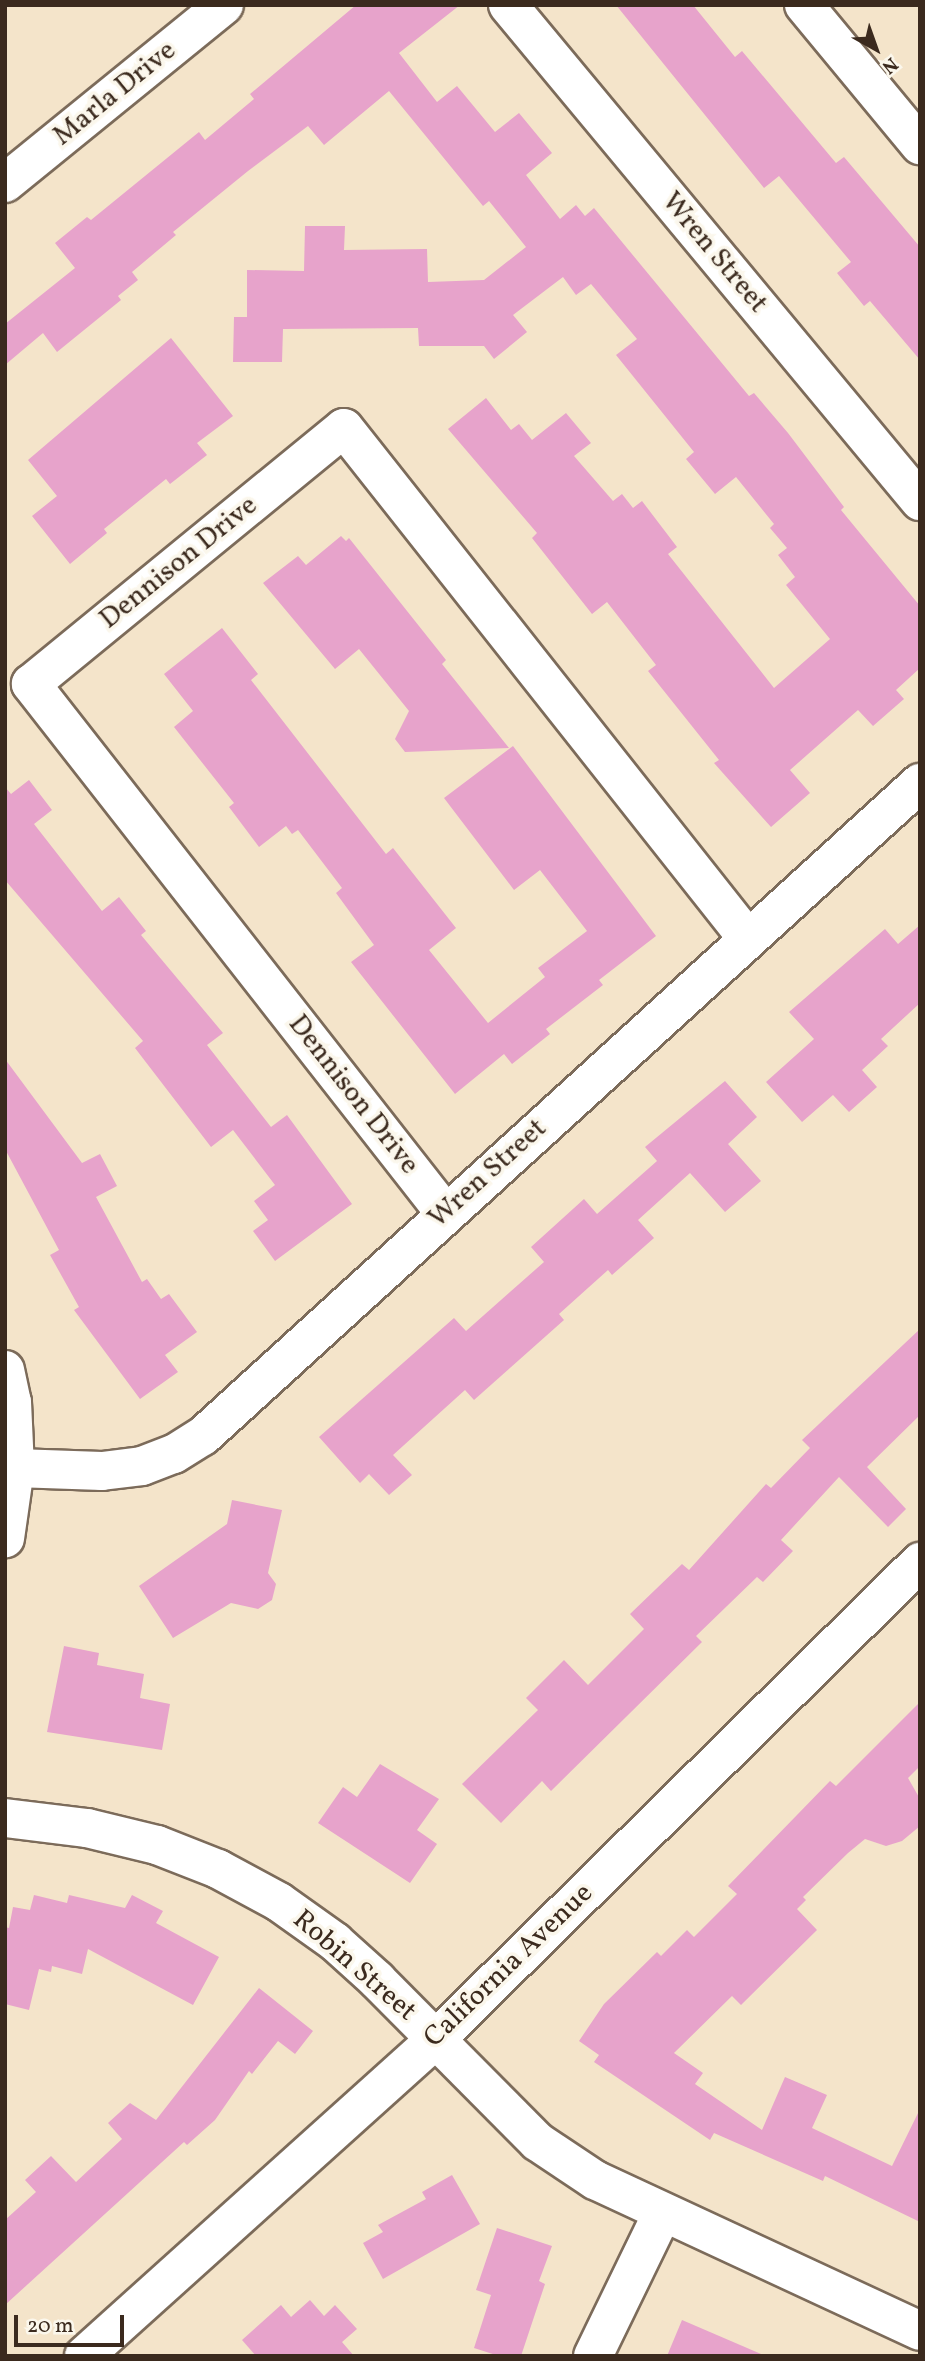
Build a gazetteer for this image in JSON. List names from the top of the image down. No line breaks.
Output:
{"streets":{"street":["Marla Drive","Wren Street","Dennison Drive","Robin Street","California Avenue"]},"crossings":[["Wren Street","Dennison Drive"],["Robin Street","California Avenue"]],"scale_bar":"20 m","north":"bottom right"}
